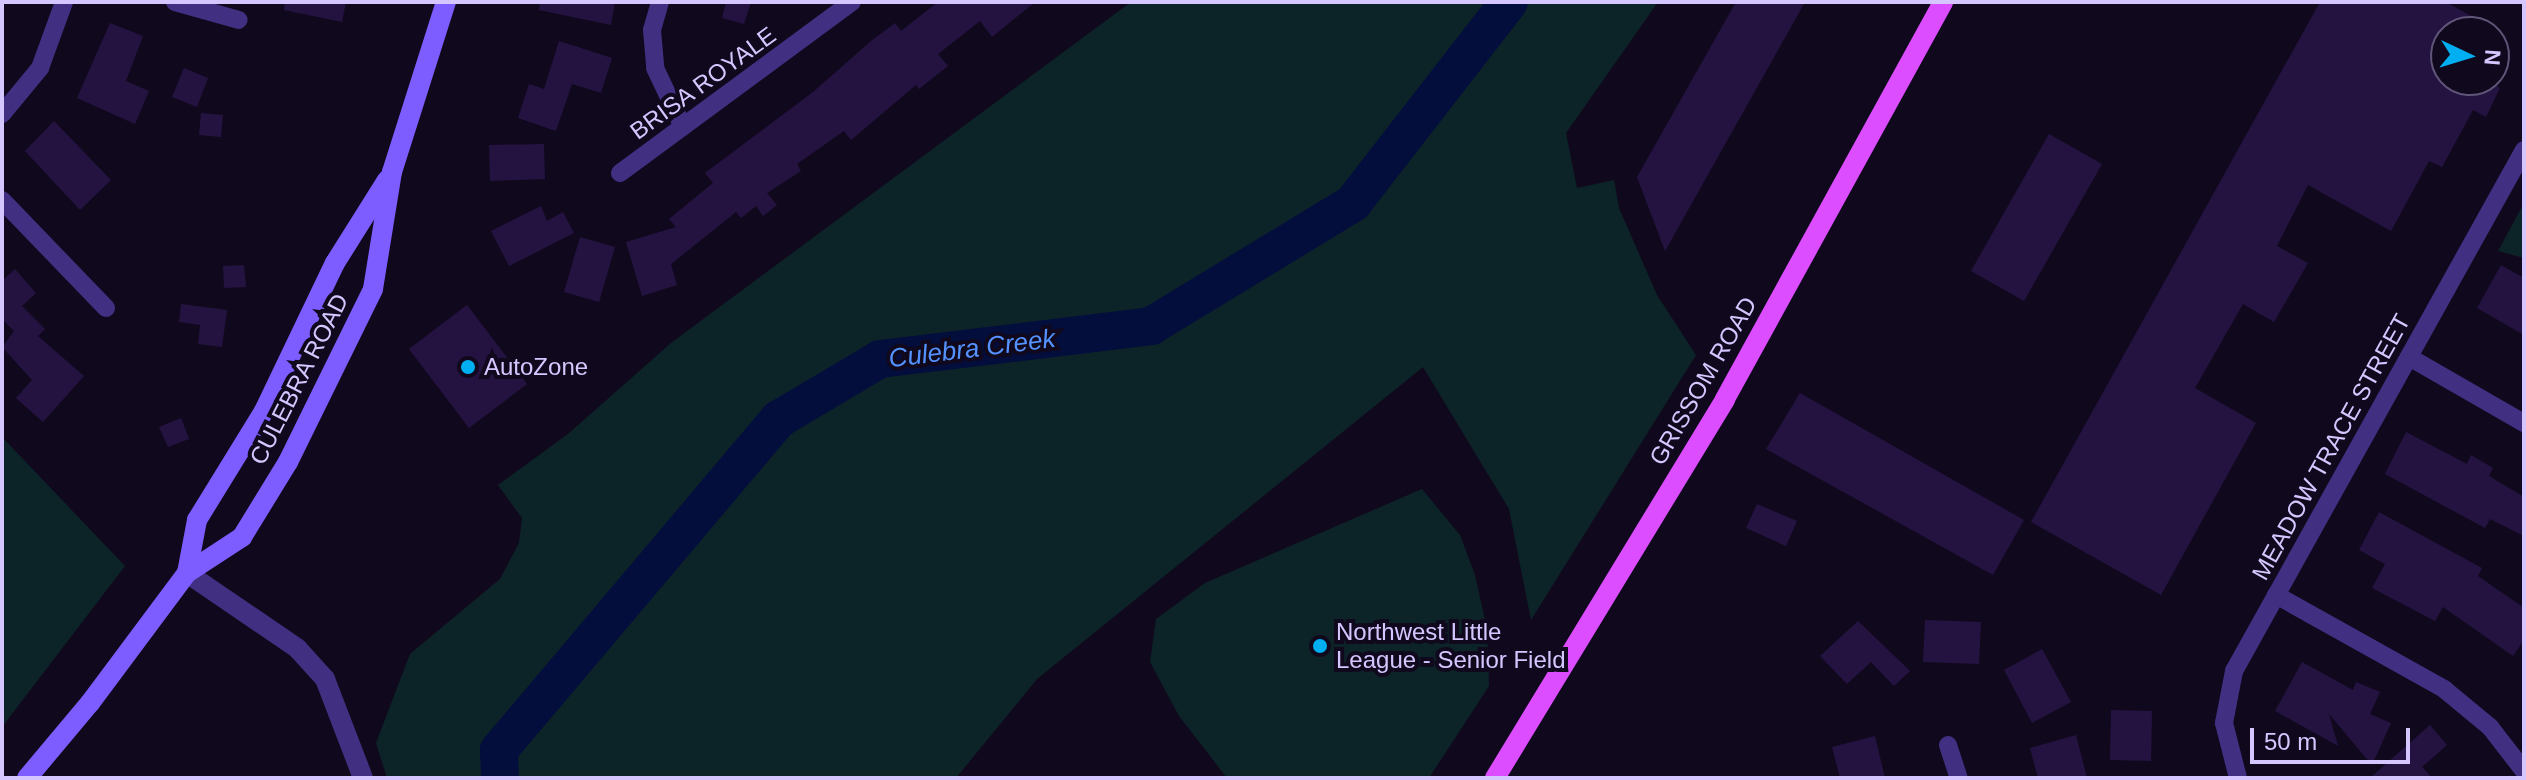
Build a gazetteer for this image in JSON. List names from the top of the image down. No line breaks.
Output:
{"streets":{"main road":["CULEBRA ROAD","GRISSOM ROAD"],"street":["BRISA ROYALE","MEADOW TRACE STREET"]},"water":["Culebra Creek"],"places":["AutoZone","Northwest Little League - Senior Field"],"scale_bar":"50 m","north":"right"}
